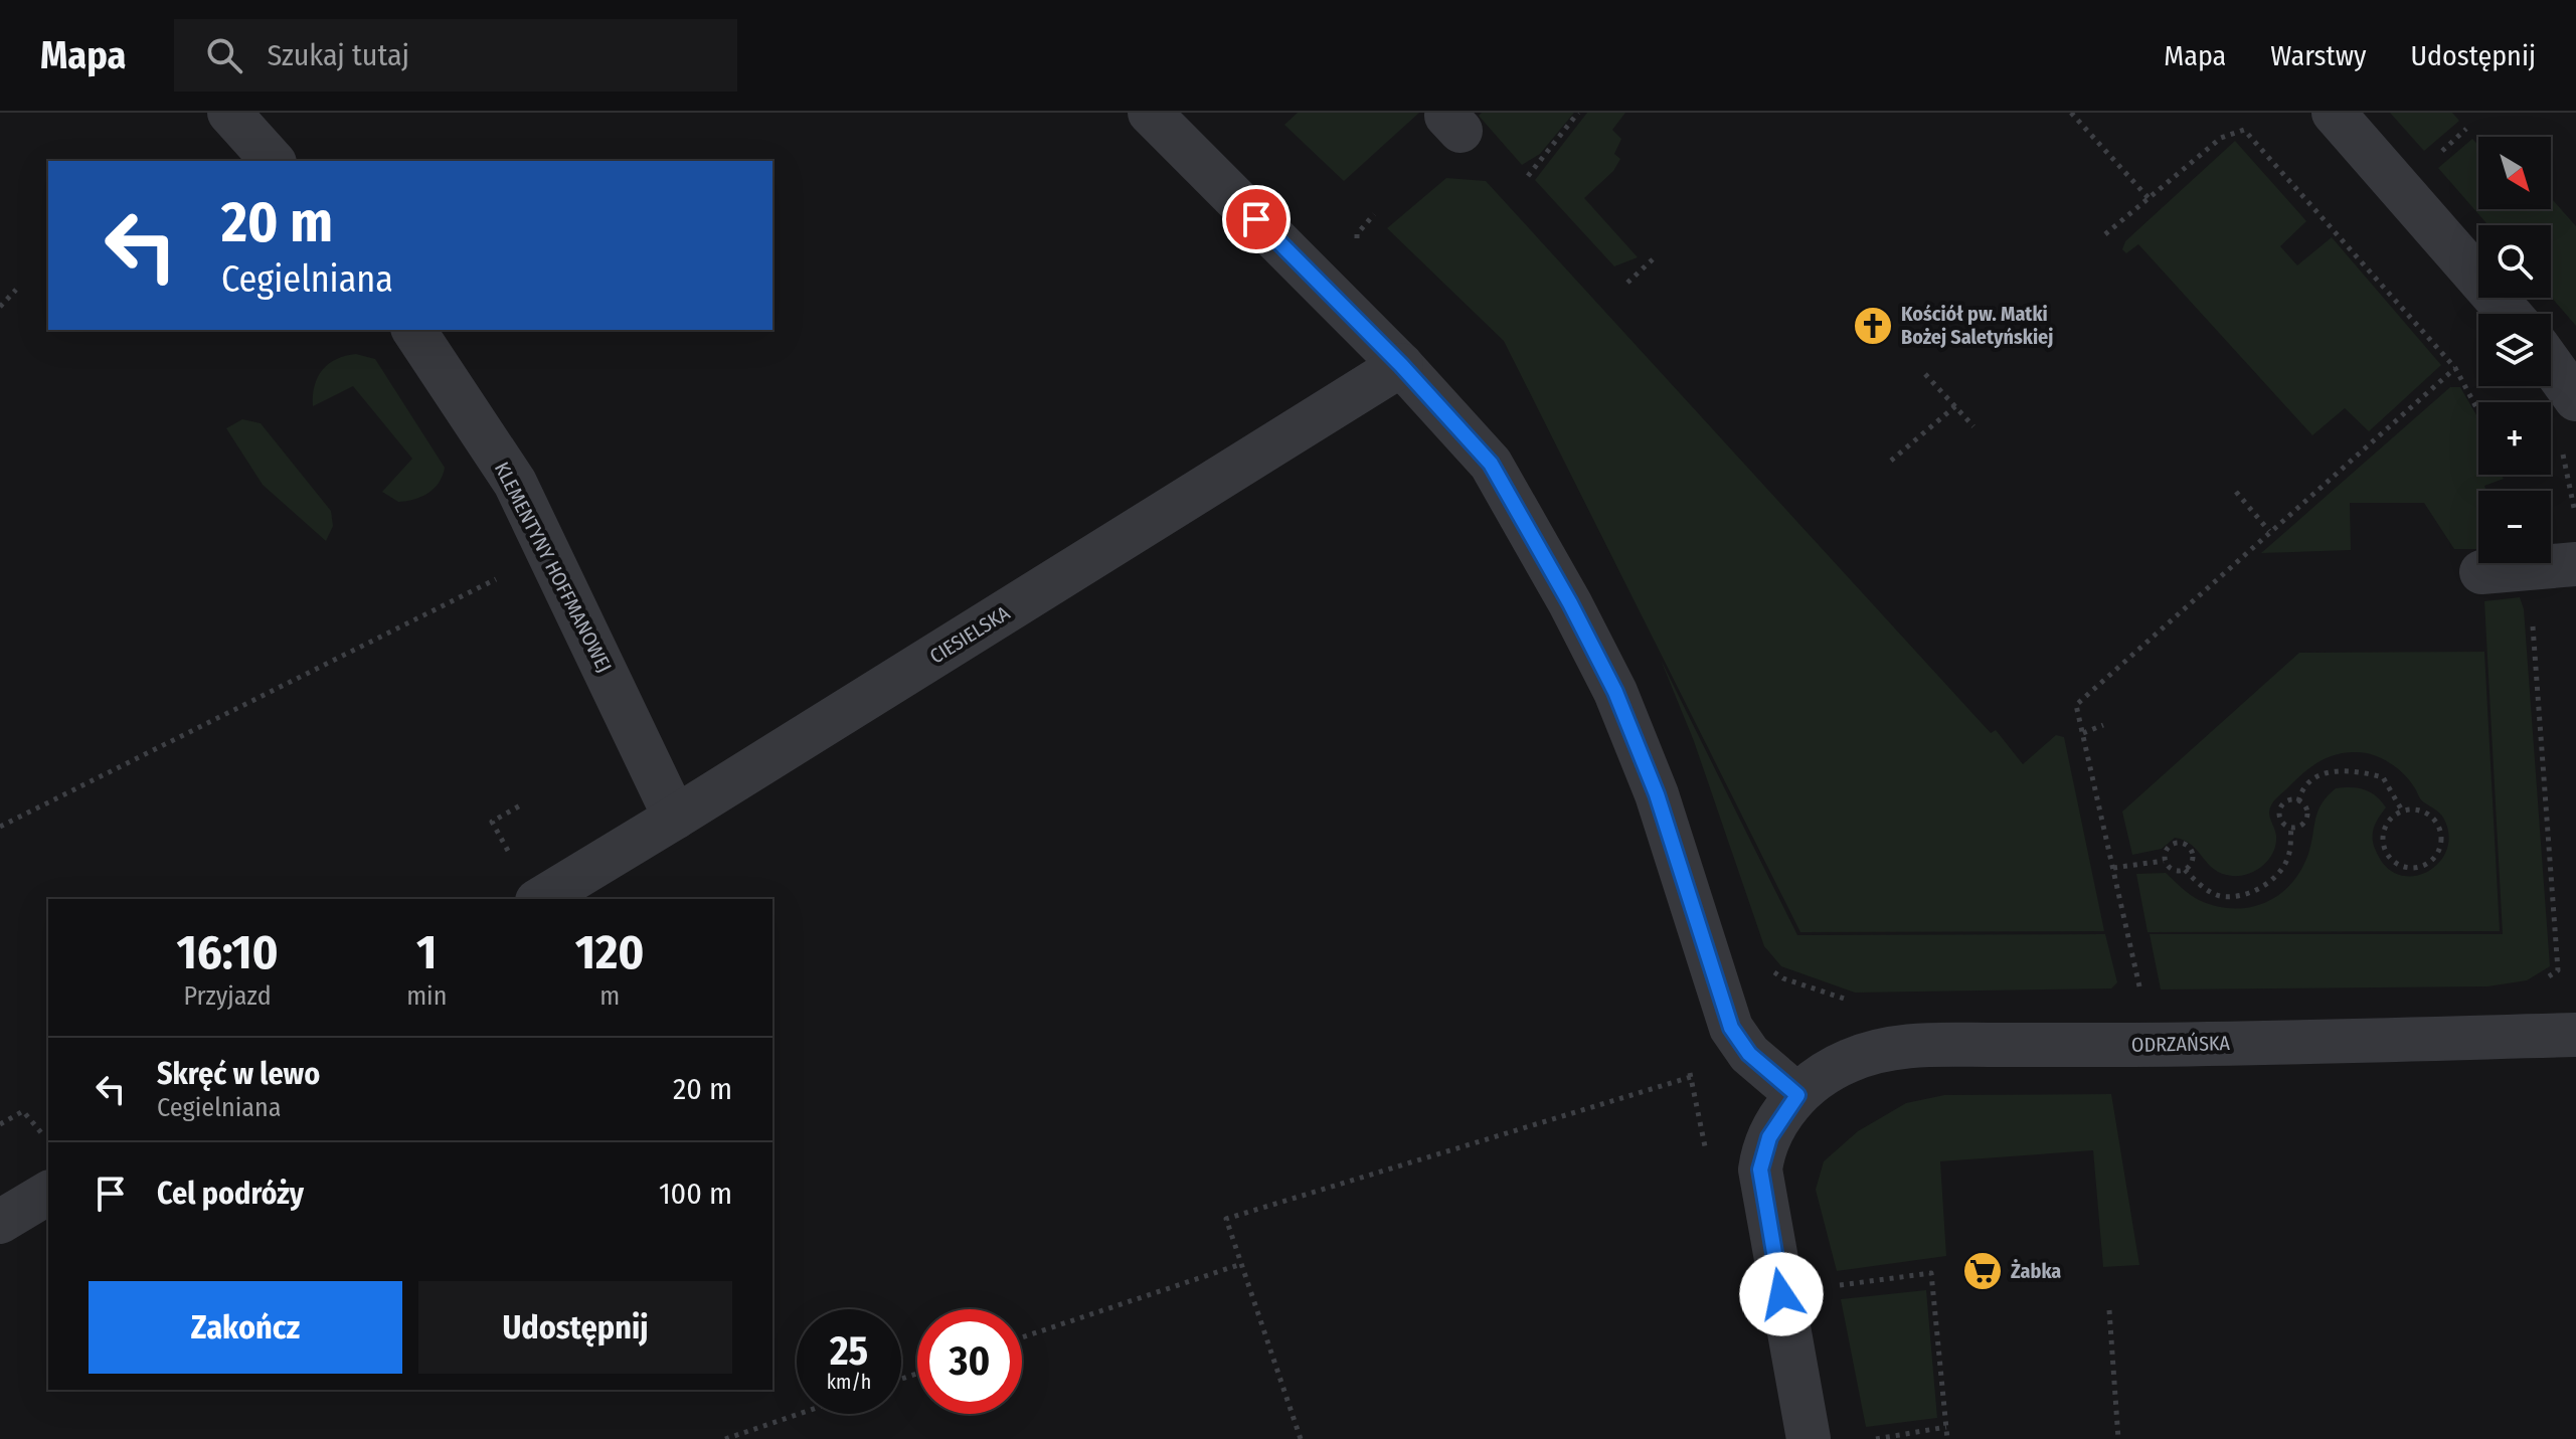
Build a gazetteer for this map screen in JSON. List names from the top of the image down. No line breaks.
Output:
{"streets":{"street":["KLEMENTYNY HOFFMANOWEJ","CIESIELSKA","ODRZAŃSKA"]},"crossings":[["KLEMENTYNY HOFFMANOWEJ","CIESIELSKA"]],"places":{"church":["Kościół pw. Matki Bożej Saletyńskiej"],"supermarket":["Żabka"]},"north":"bottom right","page":{"header":"Mapa","search":"Szukaj tutaj","nav":["Mapa","Warstwy","Udostępnij"],"map_buttons":["+","−"],"turn":["20 m","Cegielniana"],"eta":["16:10","Przyjazd","1","min","120","m"],"list":[{"name":"Skręć w lewo","note":"Cegielniana","value":"20 m"},{"name":"Cel podróży","value":"100 m"}],"buttons":["Zakończ","Udostępnij"],"speed":"25 km/h","limit":"30"}}
